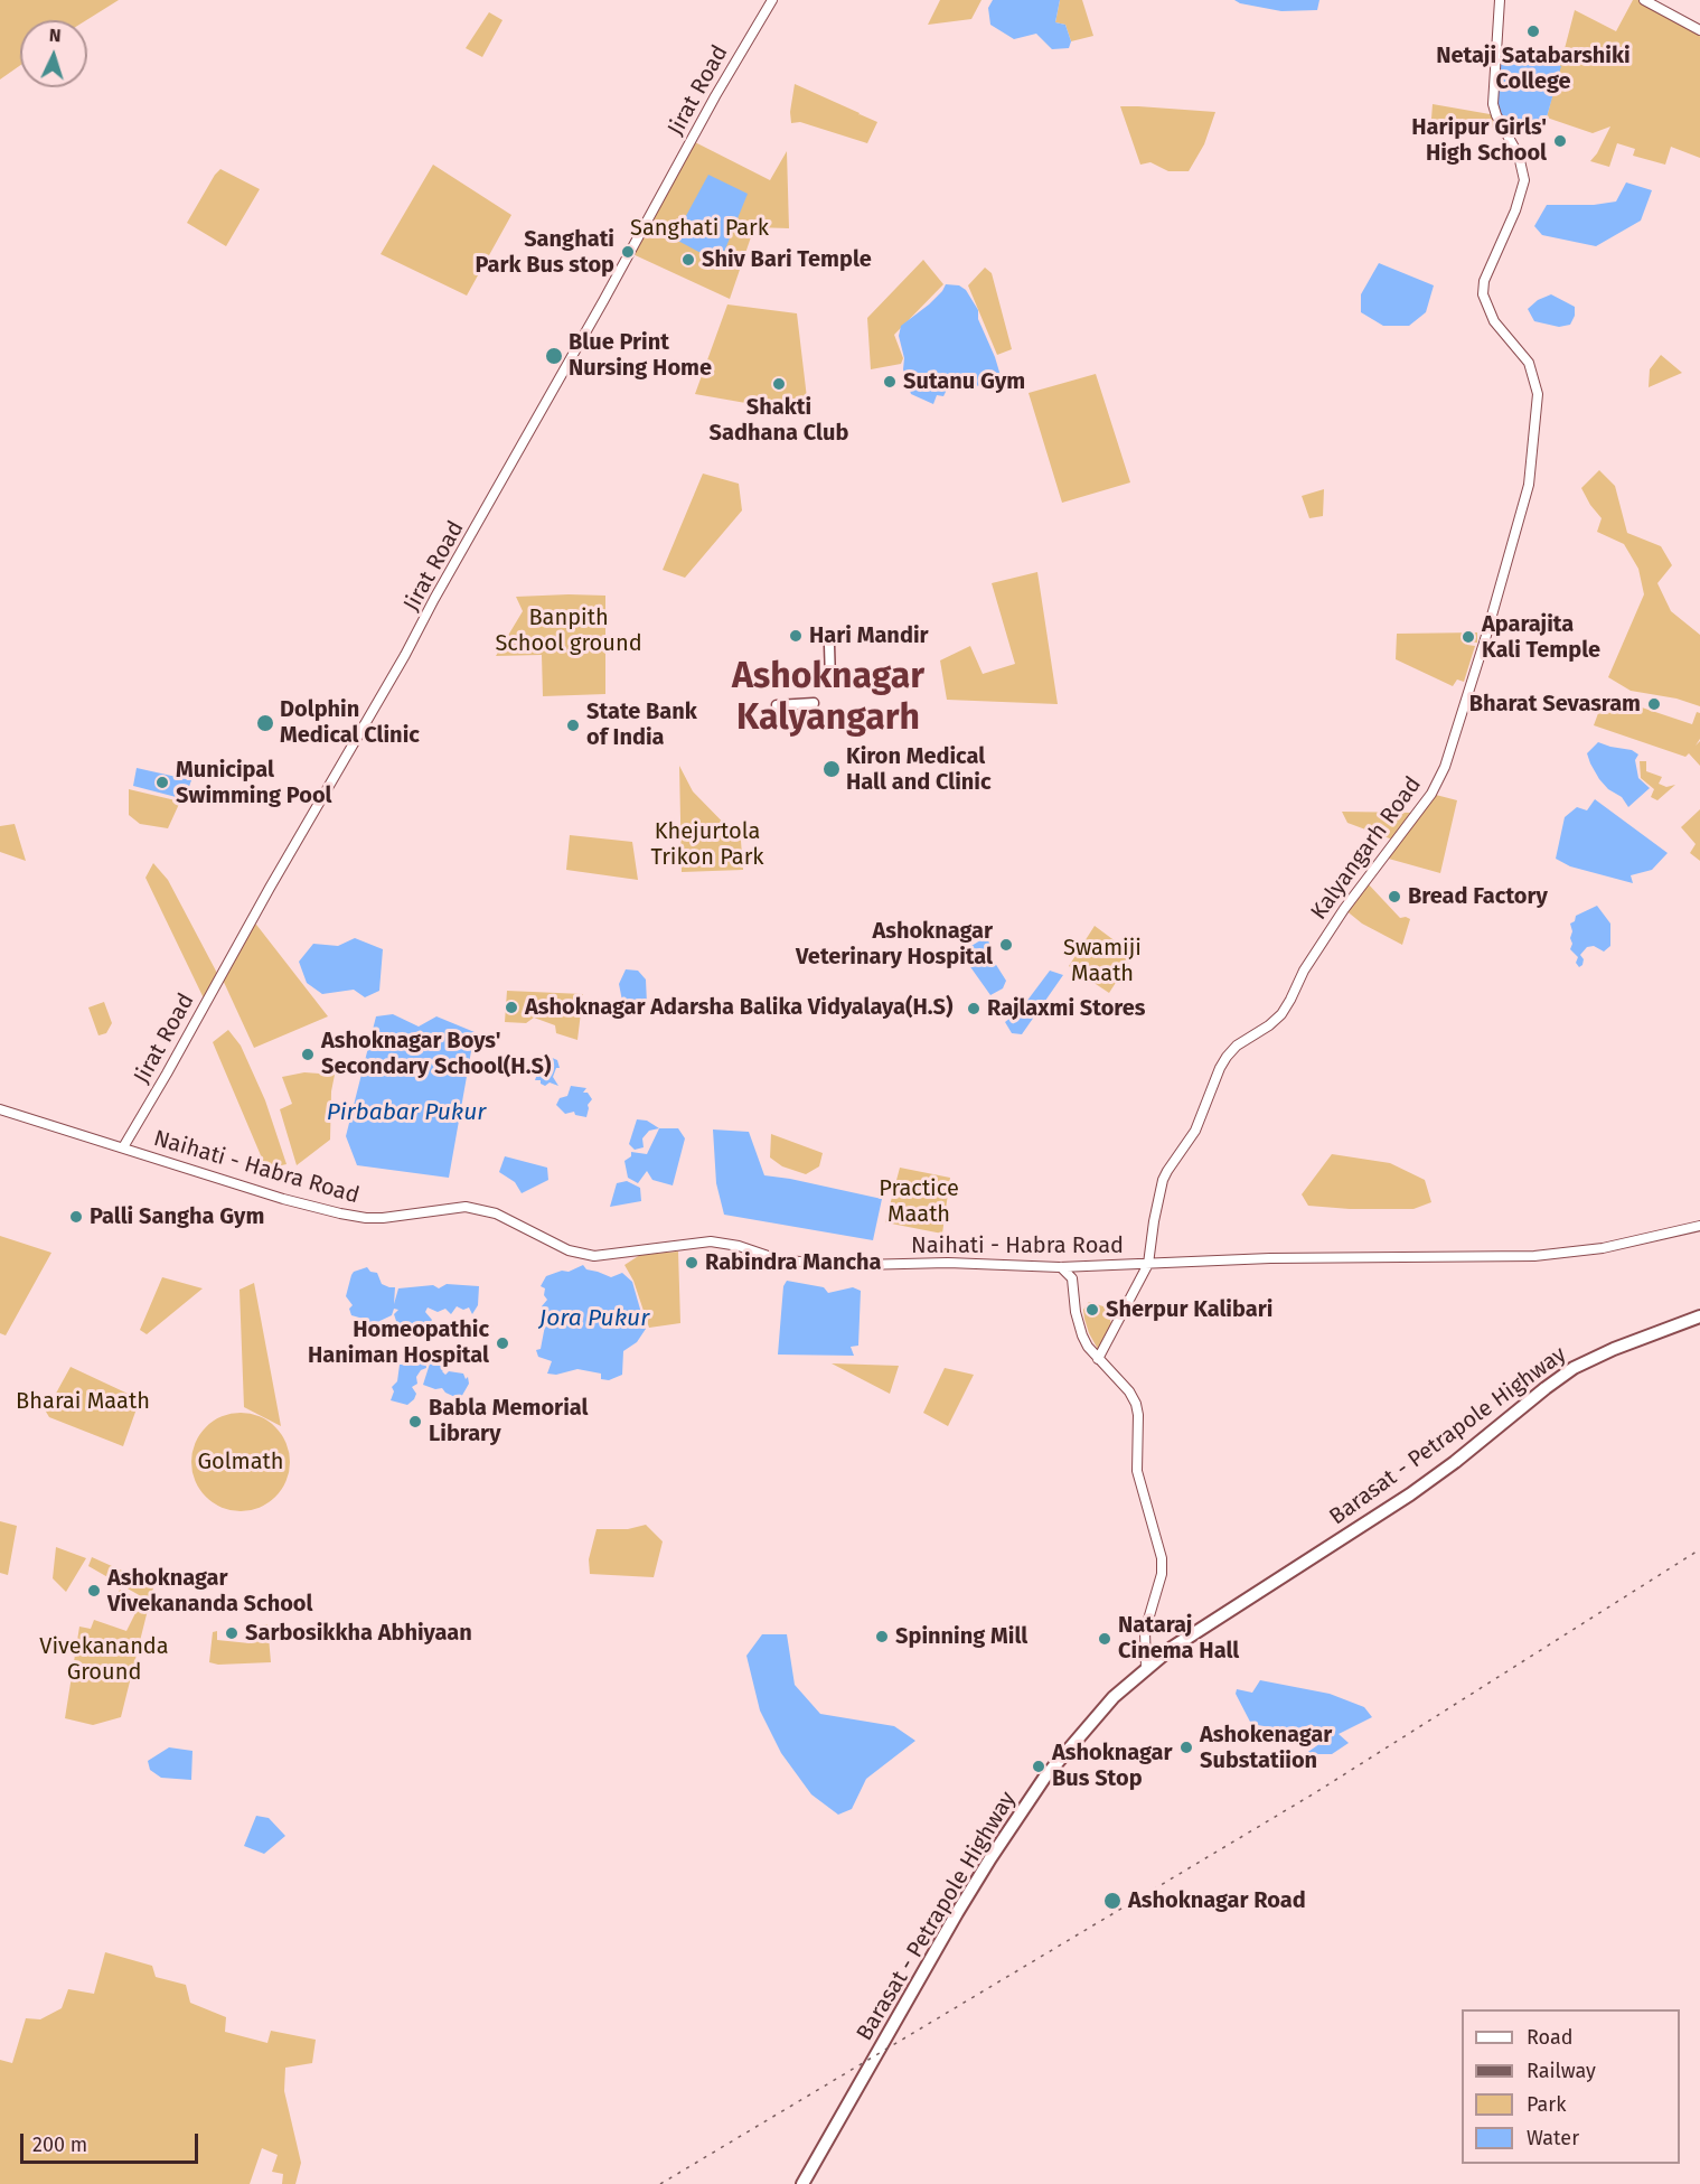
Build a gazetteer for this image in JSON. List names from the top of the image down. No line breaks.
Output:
{"streets":{"highway":["Barasat - Petrapole Highway"],"main road":["Jirat Road","Kalyangarh Road","Naihati - Habra Road"]},"crossings":[["Jirat Road","Naihati - Habra Road"],["Kalyangarh Road","Naihati - Habra Road"]],"districts":["Ashoknagar Kalyangarh"],"water":["Pirbabar Pukur","Jora Pukur"],"parks":["Sanghati Park","Banpith School ground","Khejurtola Trikon Park","Swamiji Maath","Practice Maath","Bharai Maath","Golmath","Vivekananda Ground"],"places":["Netaji Satabarshiki College","Haripur Girls' High School","Sanghati Park Bus stop","Shiv Bari Temple","Blue Print Nursing Home","Sutanu Gym","Shakti Sadhana Club","Hari Mandir","Aparajita Kali Temple","Bharat Sevasram","Dolphin Medical Clinic","State Bank of India","Kiron Medical Hall and Clinic","Municipal Swimming Pool","Bread Factory","Ashoknagar Veterinary Hospital","Ashoknagar Adarsha Balika Vidyalaya(H.S)","Rajlaxmi Stores","Ashoknagar Boys' Secondary School(H.S)","Palli Sangha Gym","Rabindra Mancha","Sherpur Kalibari","Homeopathic Haniman Hospital","Babla Memorial Library","Ashoknagar Vivekananda School","Sarbosikkha Abhiyaan","Spinning Mill","Nataraj Cinema Hall","Ashokenagar Substatiion","Ashoknagar Bus Stop","Ashoknagar Road"],"legend":["Road","Railway","Park","Water"],"scale_bar":"200 m","north":"top"}
